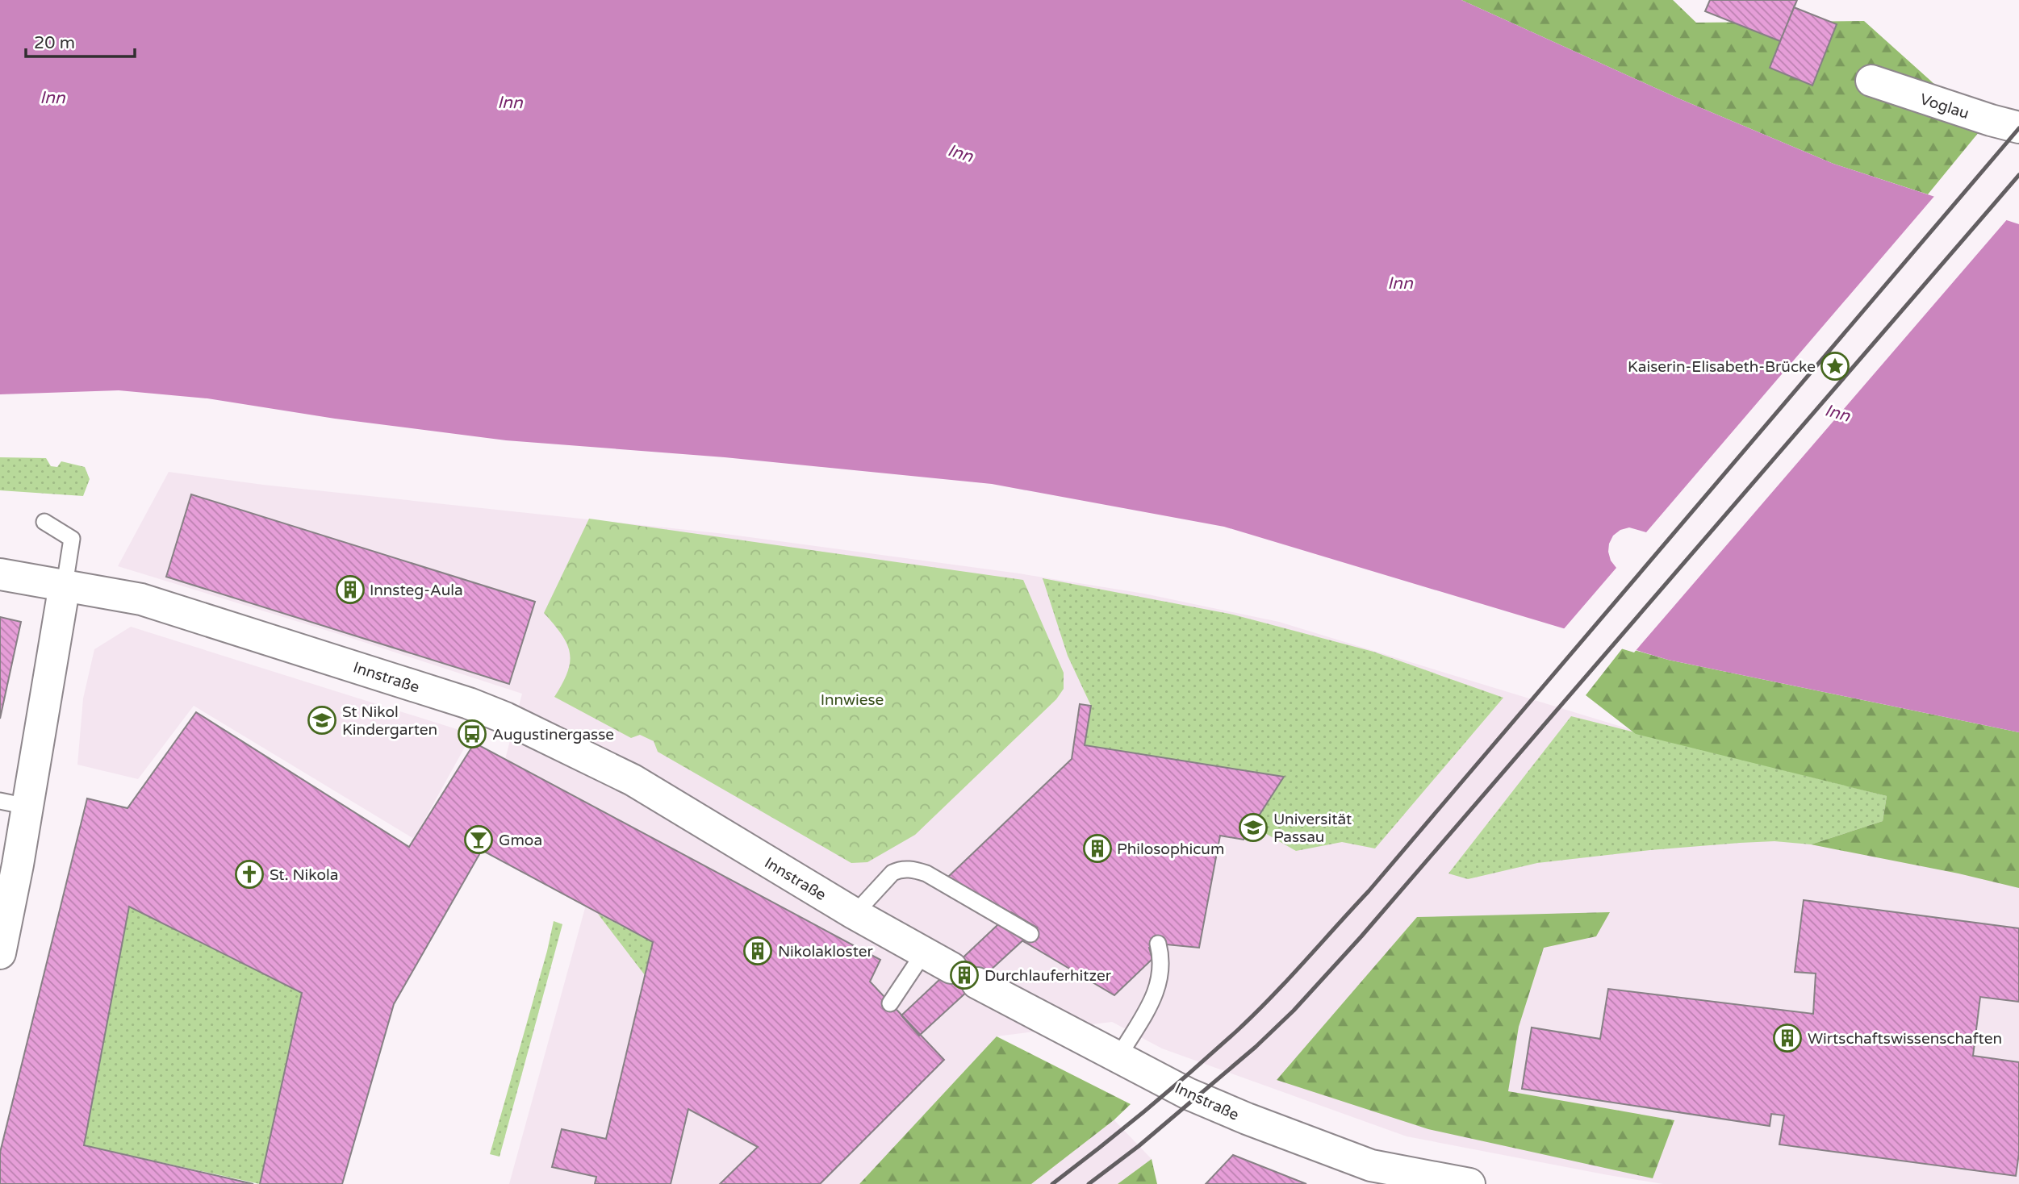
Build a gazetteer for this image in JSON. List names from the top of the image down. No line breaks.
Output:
{"streets":{"street":["Voglau","Innstraße"]},"water":["Inn"],"parks":["Innwiese"],"places":{"place":["Kaiserin-Elisabeth-Brücke"],"building":["Innsteg-Aula","Philosophicum","Nikolakloster","Durchlauferhitzer","Wirtschaftswissenschaften"],"school or university":["St Nikol Kindergarten","Universität Passau"],"bus stop":["Augustinergasse"],"bar":["Gmoa"],"church":["St. Nikola"]},"scale_bar":"20 m"}
